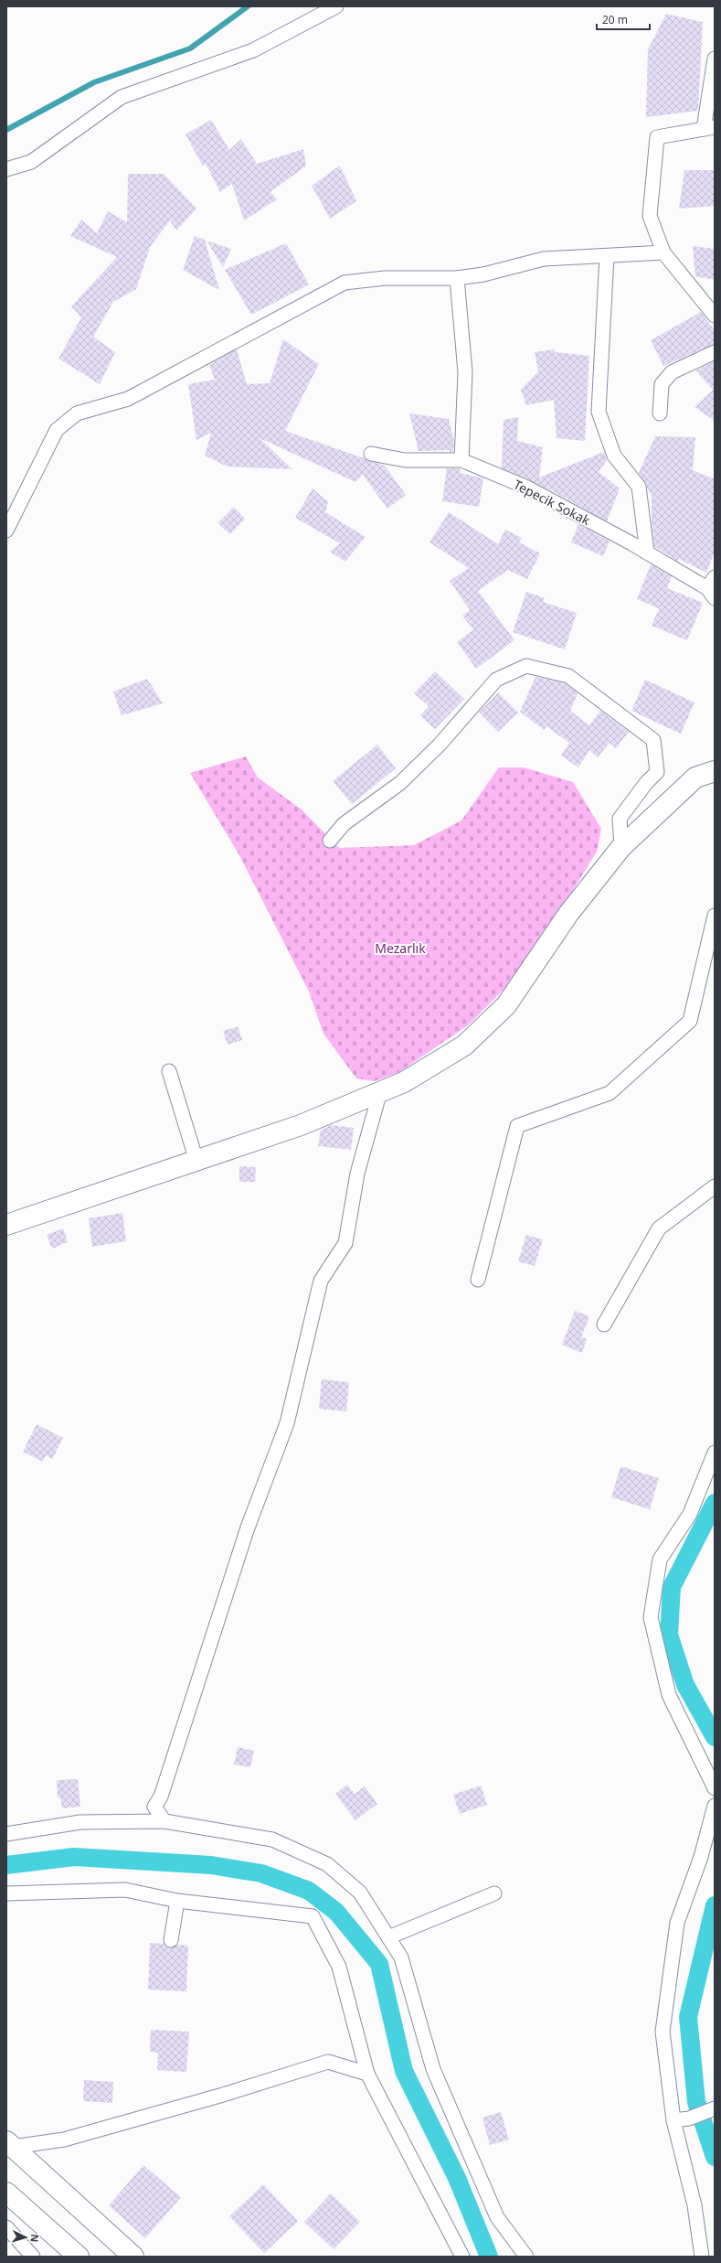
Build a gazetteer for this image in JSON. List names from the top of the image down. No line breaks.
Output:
{"streets":{"street":["Tepecik Sokak"]},"parks":["Mezarlık"],"scale_bar":"20 m","north":"right"}
